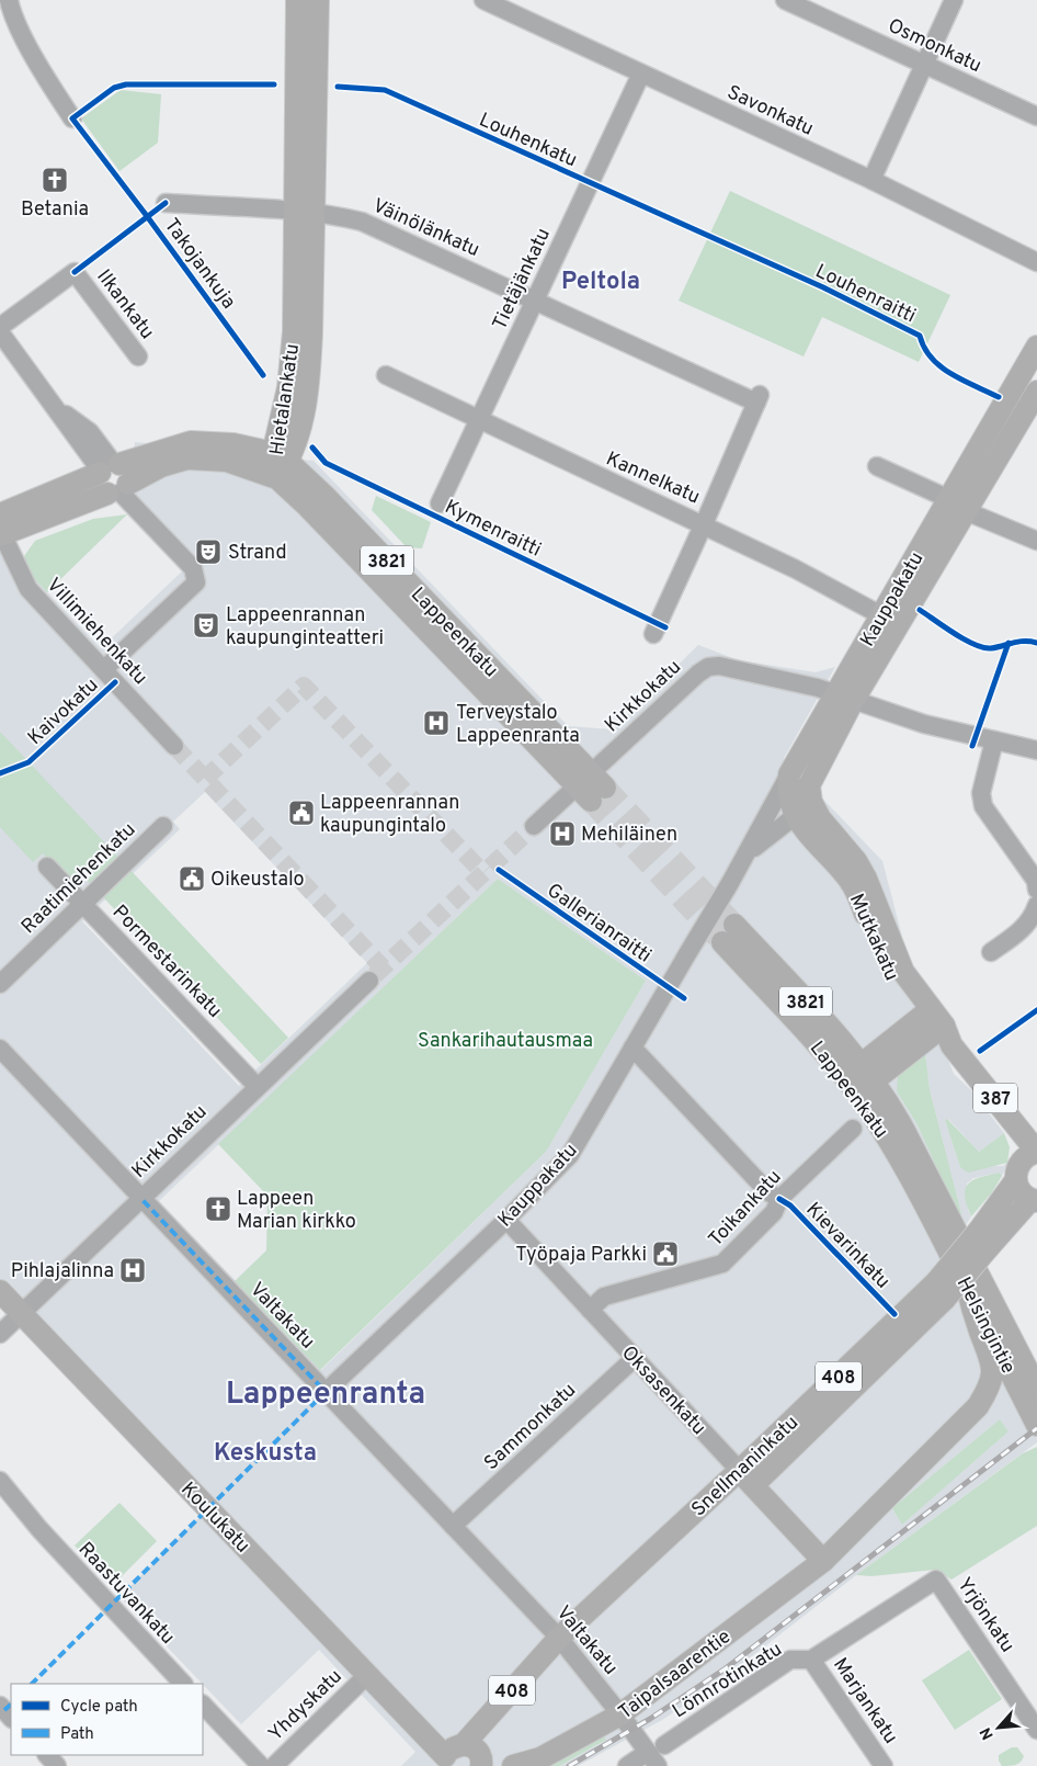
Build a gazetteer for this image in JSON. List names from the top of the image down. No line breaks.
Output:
{"streets":{"main road":["Hietalankatu","3821","Kauppakatu","Lappeenkatu","Mutkakatu","387","Helsingintie","408","Oksasenkatu","Snellmaninkatu","Koulukatu","Taipalsaarentie"],"street":["Osmonkatu","Savonkatu","Väinölänkatu","Tietäjänkatu","Ilkankatu","Kannelkatu","Villimiehenkatu","Kirkkokatu","Kaivokatu","Raatimiehenkatu","Pormestarinkatu","Toikankatu","Kievarinkatu","Valtakatu","Sammonkatu","Raastuvankatu","Yrjönkatu","Lönnrotinkatu","Marjankatu","Yhdyskatu"],"cycle path":["Louhenkatu","Takojankuja","Kymenraitti","Gallerianraitti"]},"crossings":[["Savonkatu","Tietäjänkatu"],["Väinölänkatu","Tietäjänkatu"],["Väinölänkatu","Hietalankatu"],["Väinölänkatu","Kannelkatu"],["Tietäjänkatu","Kannelkatu"],["Hietalankatu","Lappeenkatu"],["Kannelkatu","Kauppakatu"],["Kauppakatu","Kirkkokatu"],["Kauppakatu","Mutkakatu"],["Kauppakatu","Kievarinkatu"],["Kauppakatu","Valtakatu"],["Kauppakatu","Oksasenkatu"],["Villimiehenkatu","Lappeenkatu"],["Villimiehenkatu","Kaivokatu"],["Lappeenkatu","Kirkkokatu"],["Lappeenkatu","Kaivokatu"],["Lappeenkatu","Helsingintie"],["Lappeenkatu","Snellmaninkatu"],["Kirkkokatu","Pormestarinkatu"],["Kirkkokatu","Valtakatu"],["Kirkkokatu","Koulukatu"],["Raatimiehenkatu","Pormestarinkatu"],["Mutkakatu","387"],["387","Snellmaninkatu"],["Toikankatu","Kievarinkatu"],["Toikankatu","Oksasenkatu"],["Valtakatu","Sammonkatu"],["Valtakatu","Snellmaninkatu"],["Valtakatu","Taipalsaarentie"],["Helsingintie","Snellmaninkatu"],["Oksasenkatu","Sammonkatu"],["Oksasenkatu","Snellmaninkatu"],["Oksasenkatu","Taipalsaarentie"],["Snellmaninkatu","Koulukatu"],["Koulukatu","Yhdyskatu"],["Yrjönkatu","Lönnrotinkatu"],["Lönnrotinkatu","Marjankatu"]],"districts":["Peltola","Lappeenranta","Keskusta"],"parks":["Sankarihautausmaa"],"places":{"church":["Betania","Lappeen Marian kirkko"],"theatre":["Strand","Lappeenrannan kaupunginteatteri"],"hospital":["Terveystalo Lappeenranta","Mehiläinen","Pihlajalinna"],"public building":["Lappeenrannan kaupungintalo","Oikeustalo","Työpaja Parkki"]},"legend":["Cycle path","Path"],"north":"bottom left"}
